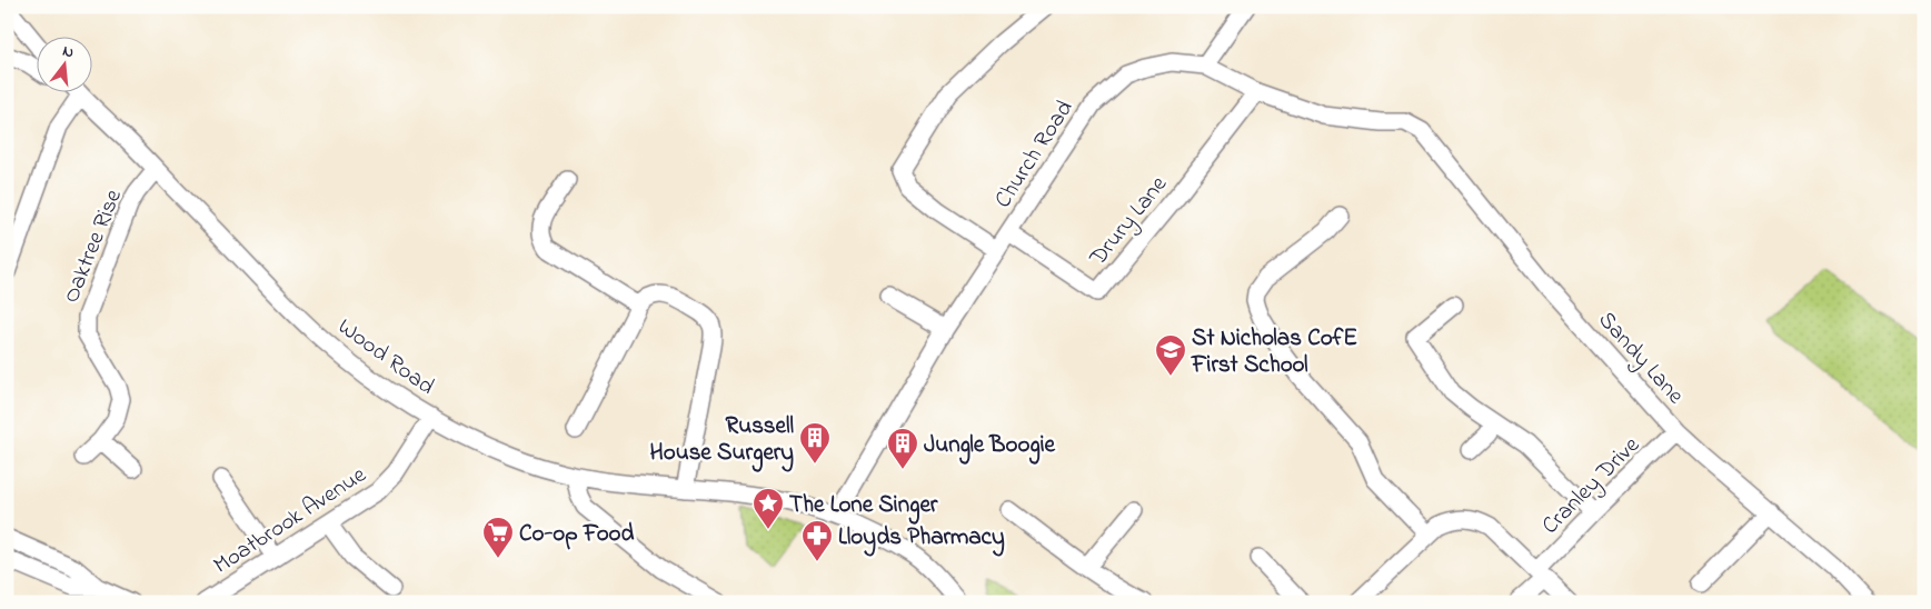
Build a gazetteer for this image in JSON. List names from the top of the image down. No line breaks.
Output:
{"streets":{"street":["Church Road","Drury Lane","Oaktree Rise","Wood Road","Sandy Lane","Cranley Drive","Moatbrook Avenue"]},"crossings":[["Church Road","Drury Lane"],["Church Road","Wood Road"],["Church Road","Sandy Lane"],["Oaktree Rise","Wood Road"],["Wood Road","Moatbrook Avenue"],["Sandy Lane","Cranley Drive"]],"places":{"school or university":["St Nicholas CofE First School"],"building":["Russell House Surgery","Jungle Boogie"],"place":["The Lone Singer"],"supermarket":["Co-op Food"],"pharmacy":["Lloyds Pharmacy"]},"north":"top"}
